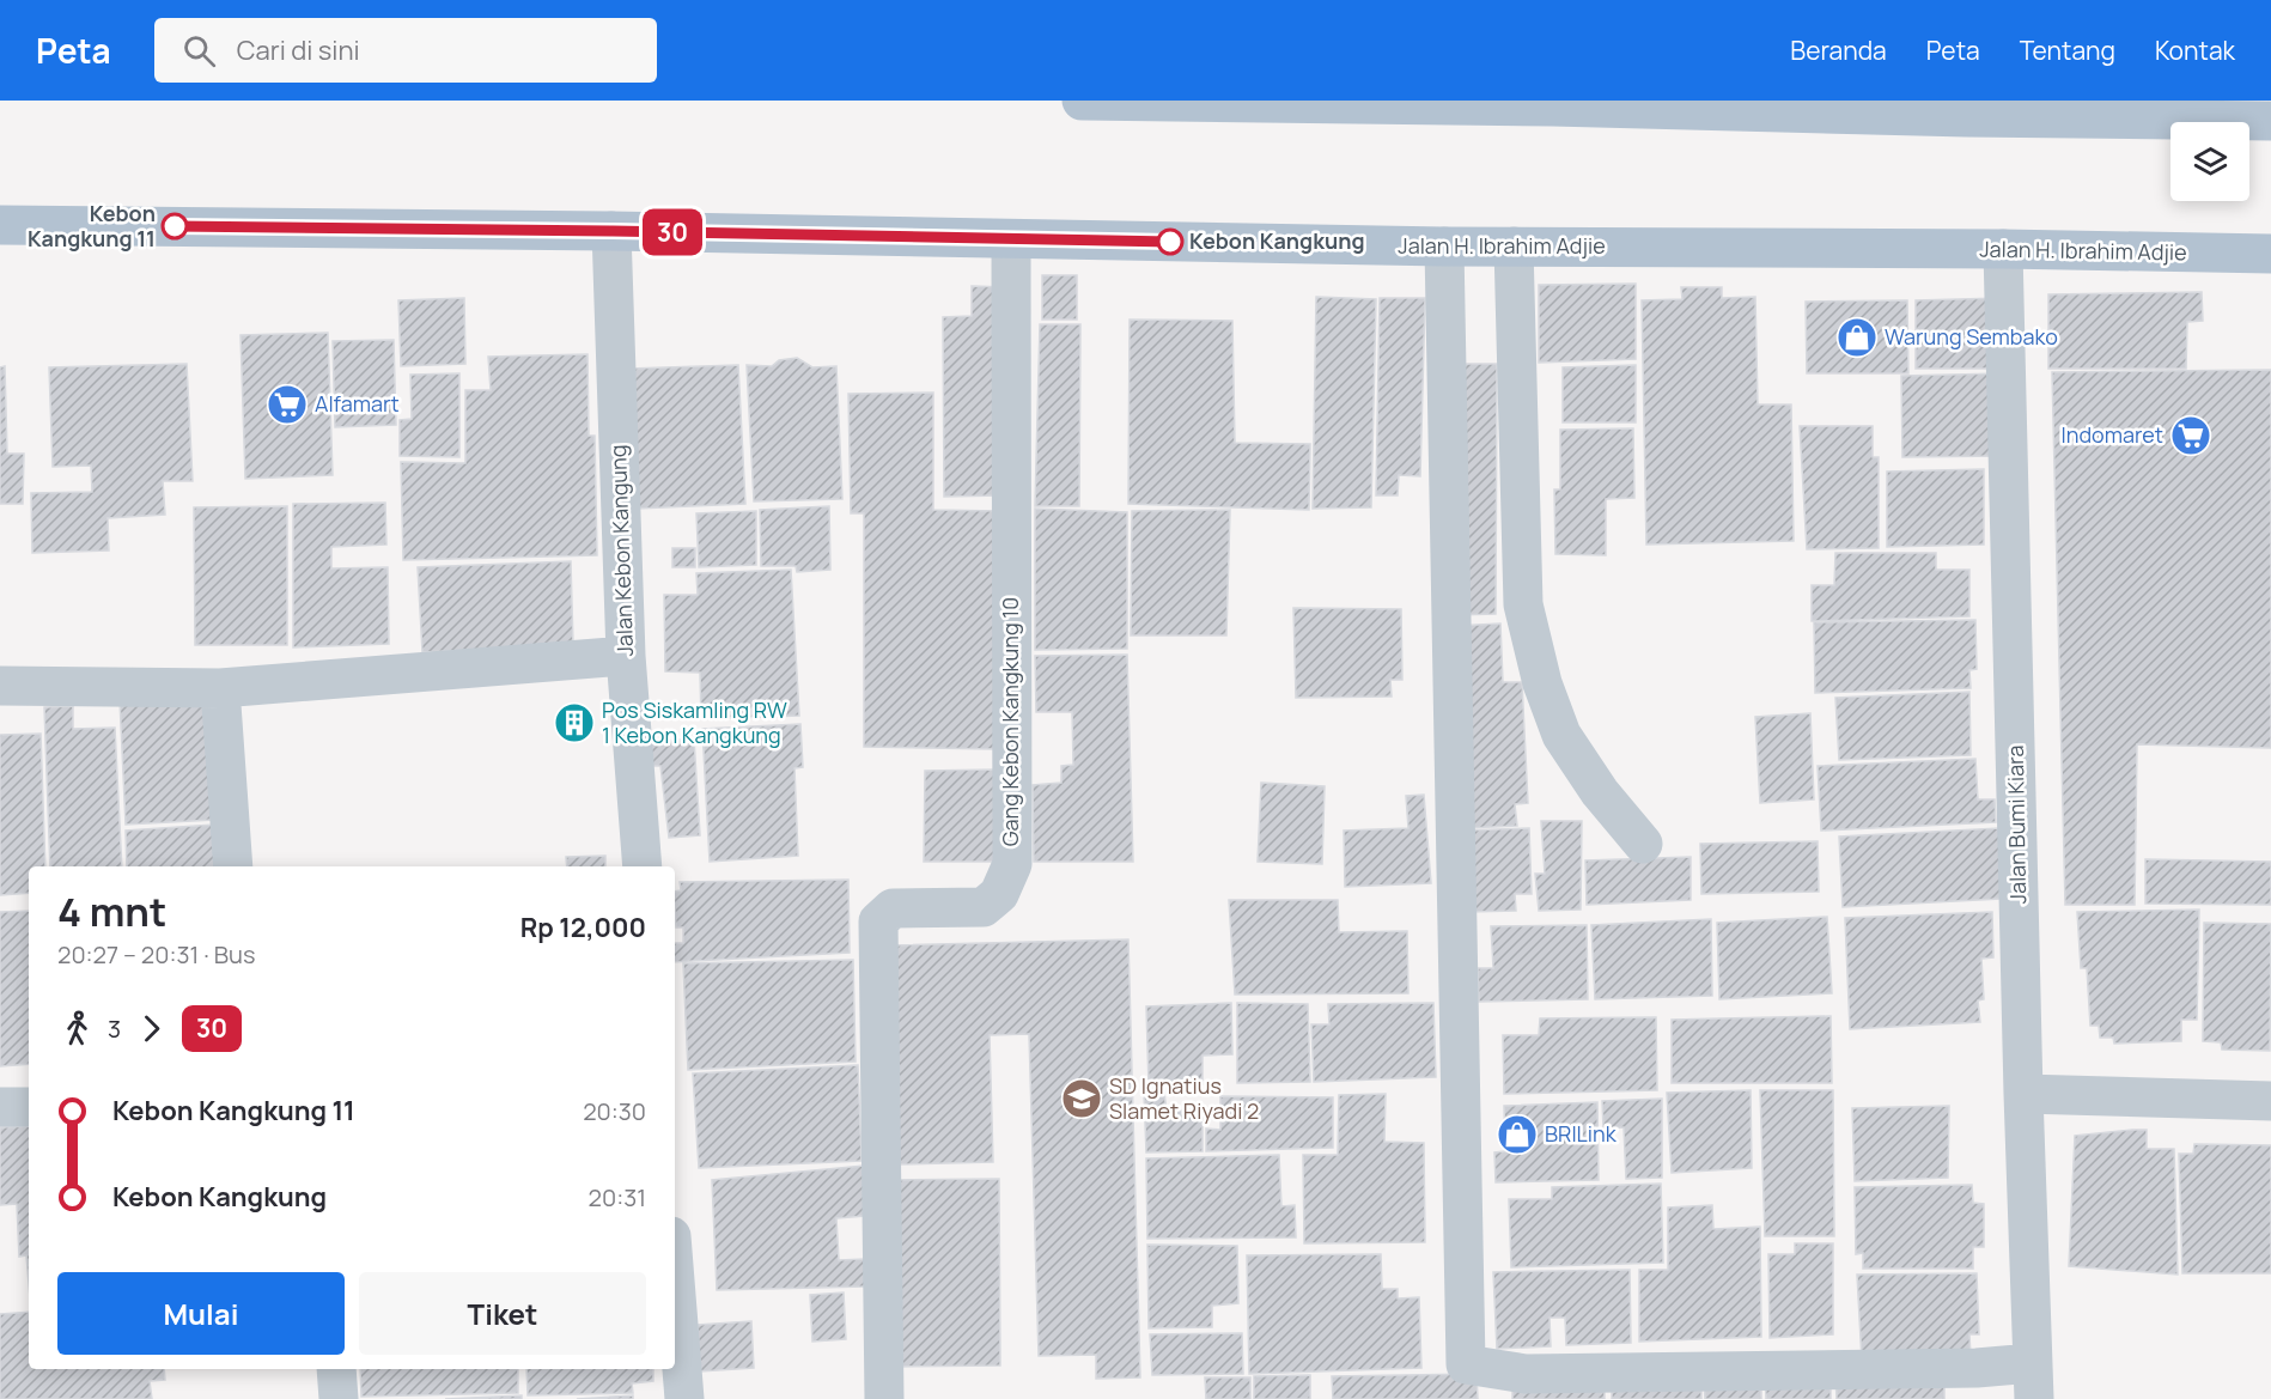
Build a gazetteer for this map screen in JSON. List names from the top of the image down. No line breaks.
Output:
{"streets":{"main road":["Jalan H. Ibrahim Adjie"],"street":["Jalan Kebon Kangung","Gang Kebon Kangkung 10","Jalan Bumi Kiara"]},"crossings":[["Jalan H. Ibrahim Adjie","Jalan Kebon Kangung"],["Jalan H. Ibrahim Adjie","Gang Kebon Kangkung 10"],["Jalan H. Ibrahim Adjie","Jalan Bumi Kiara"]],"places":{"other":["Kebon Kangkung 11","Kebon Kangkung"],"shop":["Warung Sembako","BRILink"],"supermarket":["Alfamart","Indomaret"],"building":["Pos Siskamling RW 1 Kebon Kangkung"],"school or university":["SD Ignatius Slamet Riyadi 2"]},"lines":["bus line 30"],"page":{"header":"Peta","search":"Cari di sini","nav":["Beranda","Peta","Tentang","Kontak"],"on_map":"30","heading":["4 mnt","20:27 – 20:31 · Bus","Rp 12,000"],"legs":["3","30"],"list":[{"name":"Kebon Kangkung 11","value":"20:30"},{"name":"Kebon Kangkung","value":"20:31"}],"buttons":["Mulai","Tiket"]}}
